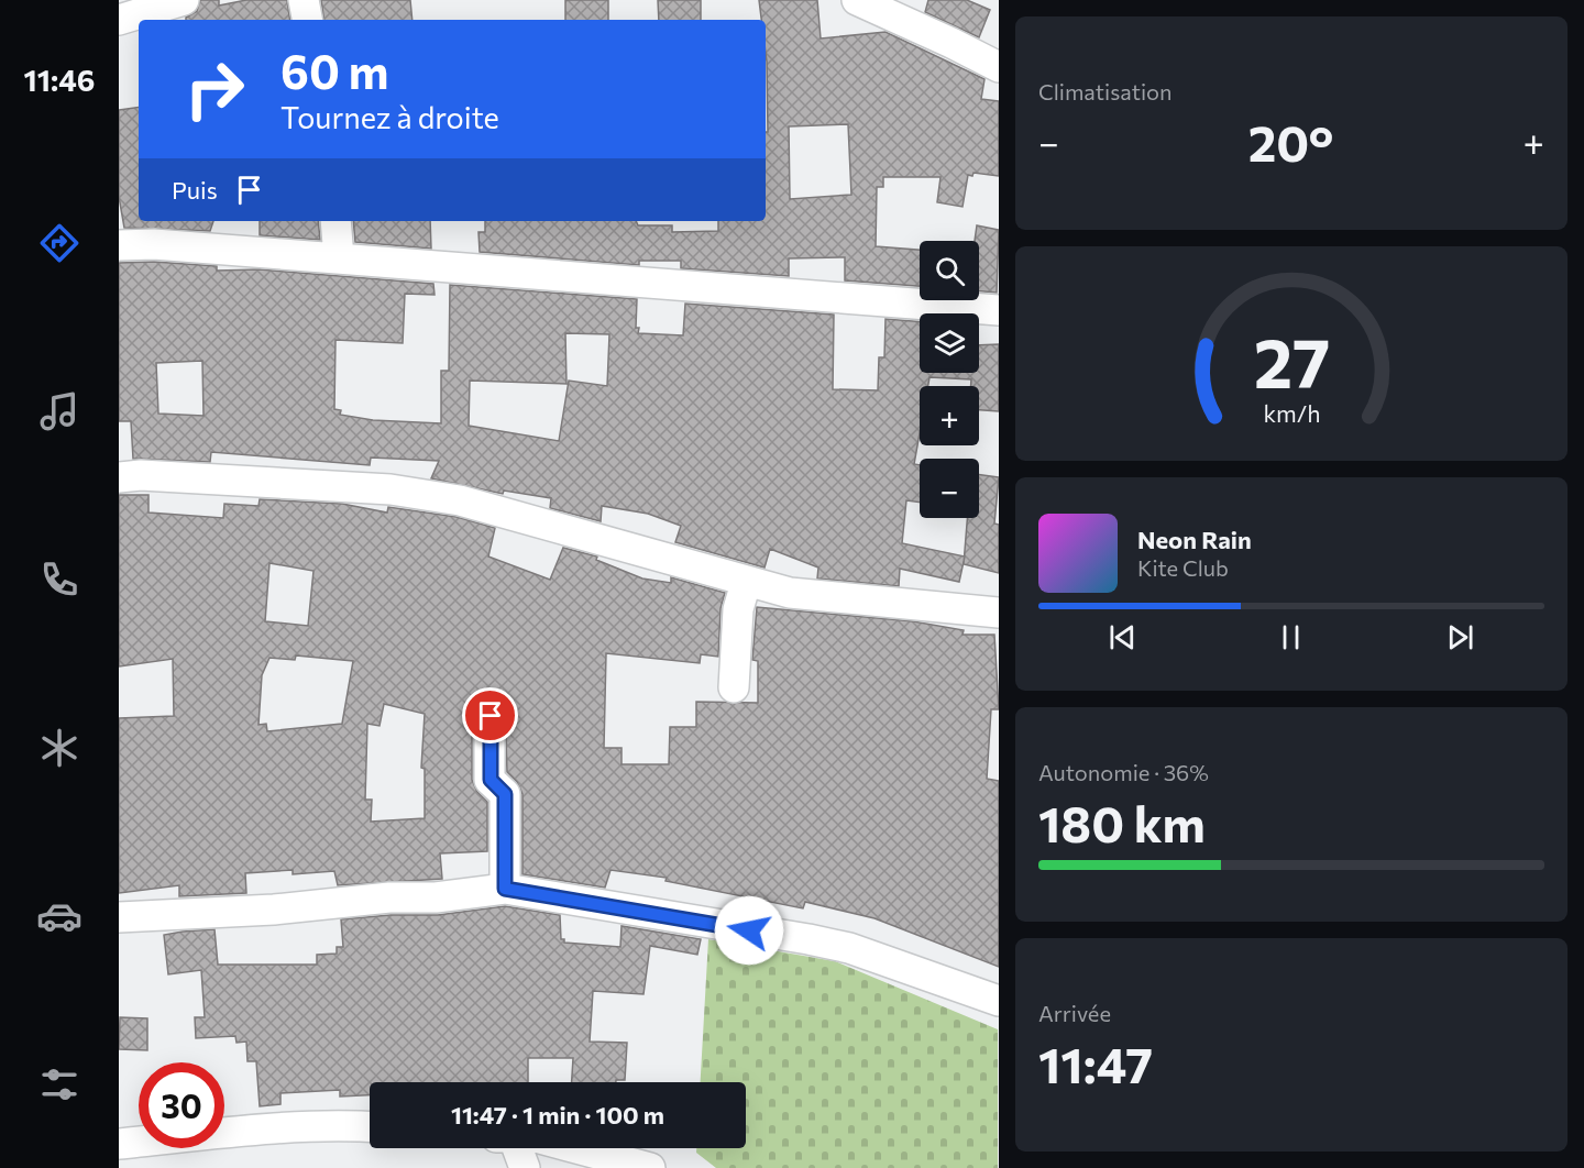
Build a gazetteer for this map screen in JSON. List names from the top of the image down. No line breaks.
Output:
{"page":{"tabs":"11:46","tile":["Climatisation",["Autonomie · 36%","180 km"],["Arrivée","11:47"]],"turn":["60 m","Tournez à droite"],"heat":["−","20°","+"],"then":"Puis","map_buttons":["+","−"],"song":["Neon Rain","Kite Club"],"limit":"30","trip":"11:47 · 1 min · 100 m","gauge":["27","km/h"]}}
